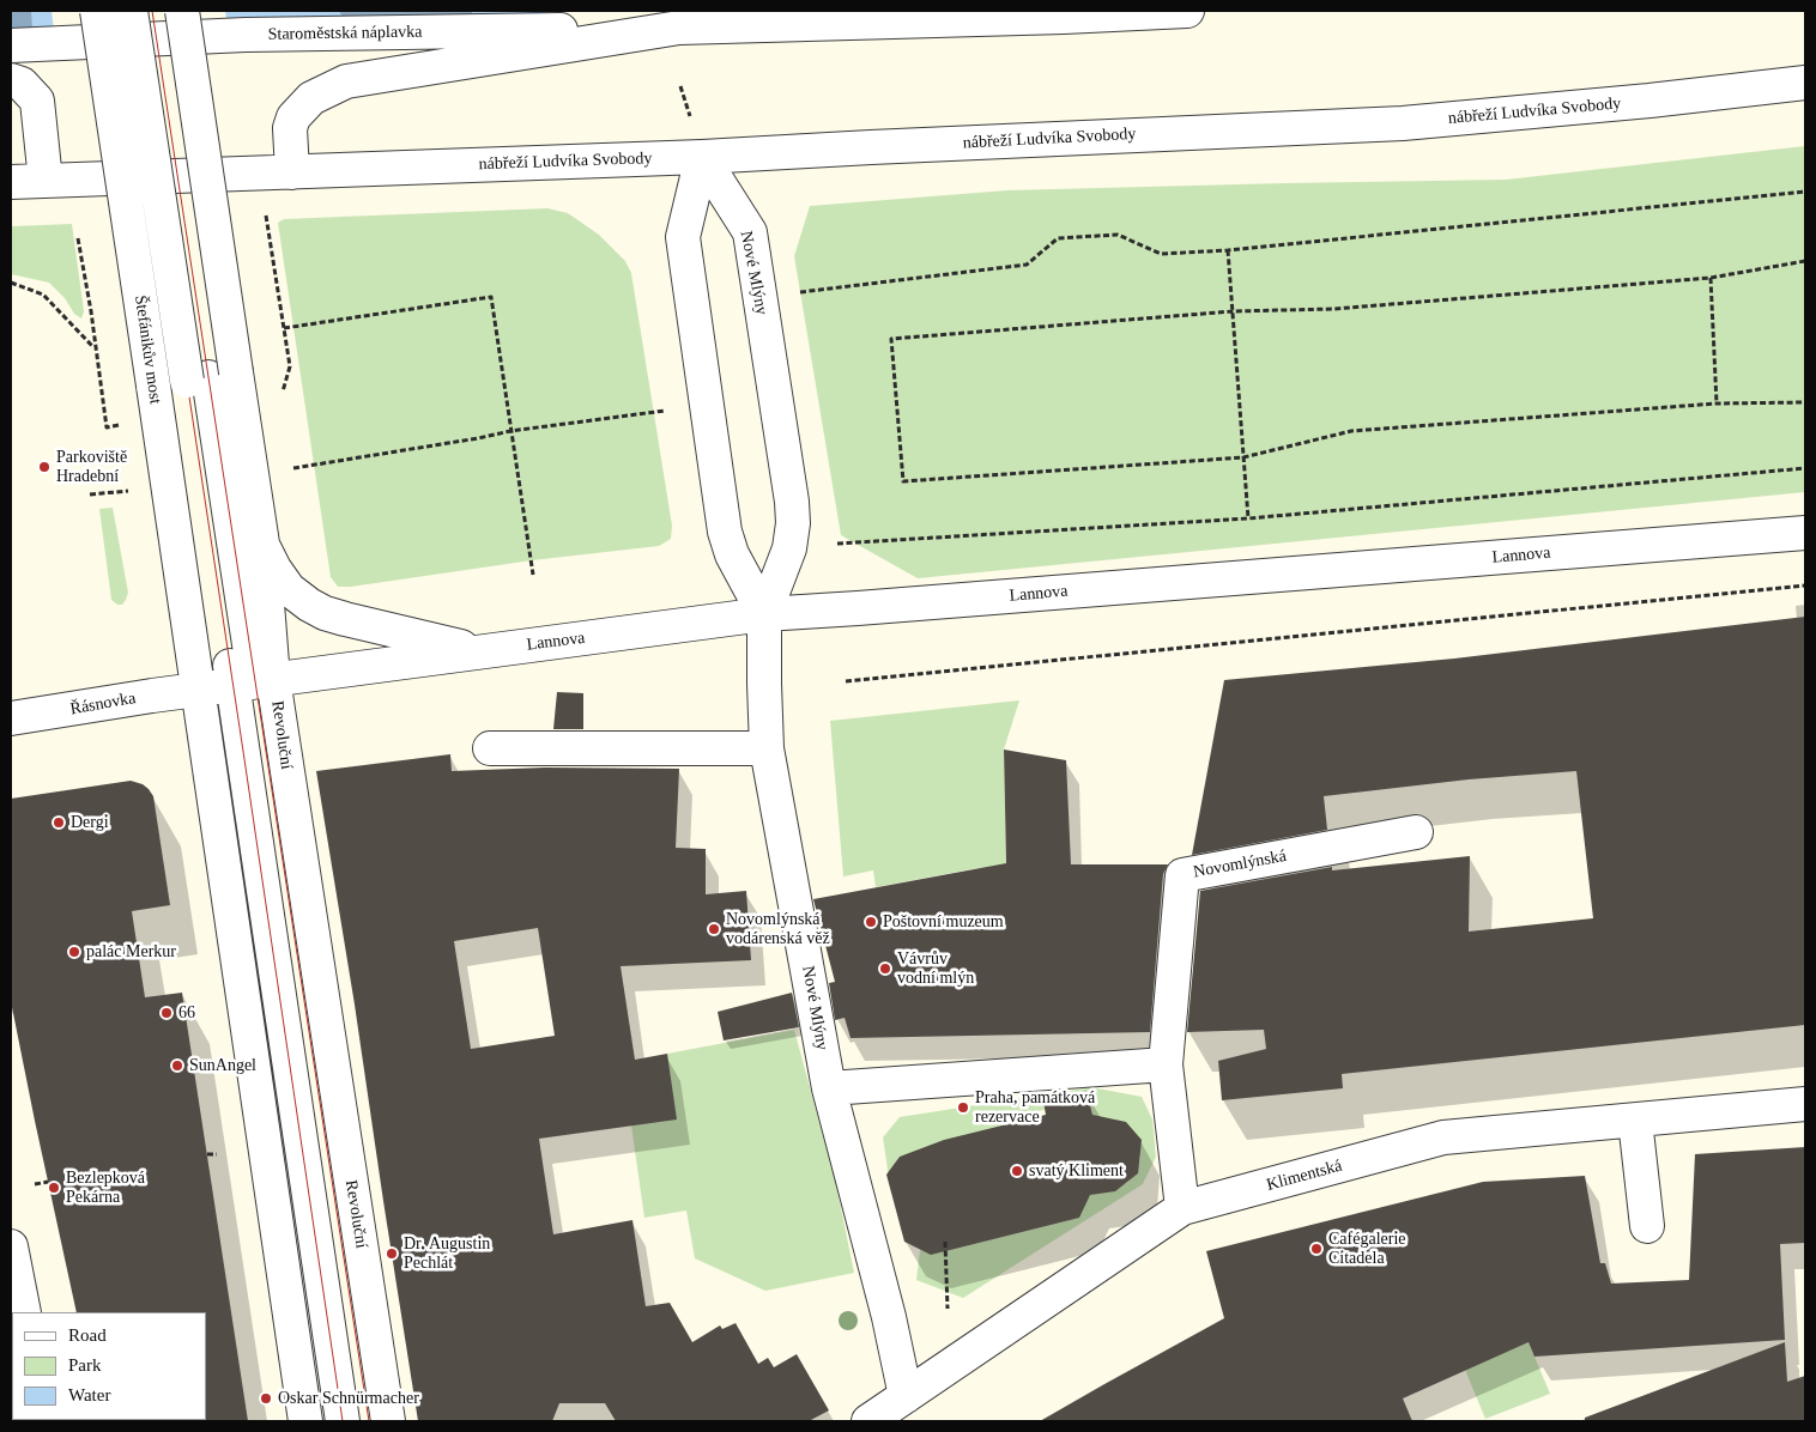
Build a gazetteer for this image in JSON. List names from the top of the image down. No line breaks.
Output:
{"streets":{"street":["Staroměstská náplavka","nábřeží Ludvíka Svobody","Nové Mlýny","Štefánikův most","Lannova","Řásnovka","Revoluční","Novomlýnská","Klimentská"]},"crossings":[["nábřeží Ludvíka Svobody","Nové Mlýny"],["Nové Mlýny","Lannova"],["Nové Mlýny","Klimentská"],["Štefánikův most","Řásnovka"],["Lannova","Revoluční"],["Novomlýnská","Klimentská"]],"places":["Parkoviště Hradební","Dergi","Poštovní muzeum","Novomlýnská vodárenská věž","palác Merkur","Vávrův vodní mlýn","66","SunAngel","Praha, památková rezervace","svatý Kliment","Bezlepková Pekárna","Cafégalerie Citadela","Dr. Augustin Pechlát","Oskar Schnürmacher"],"legend":["Road","Park","Water"]}
